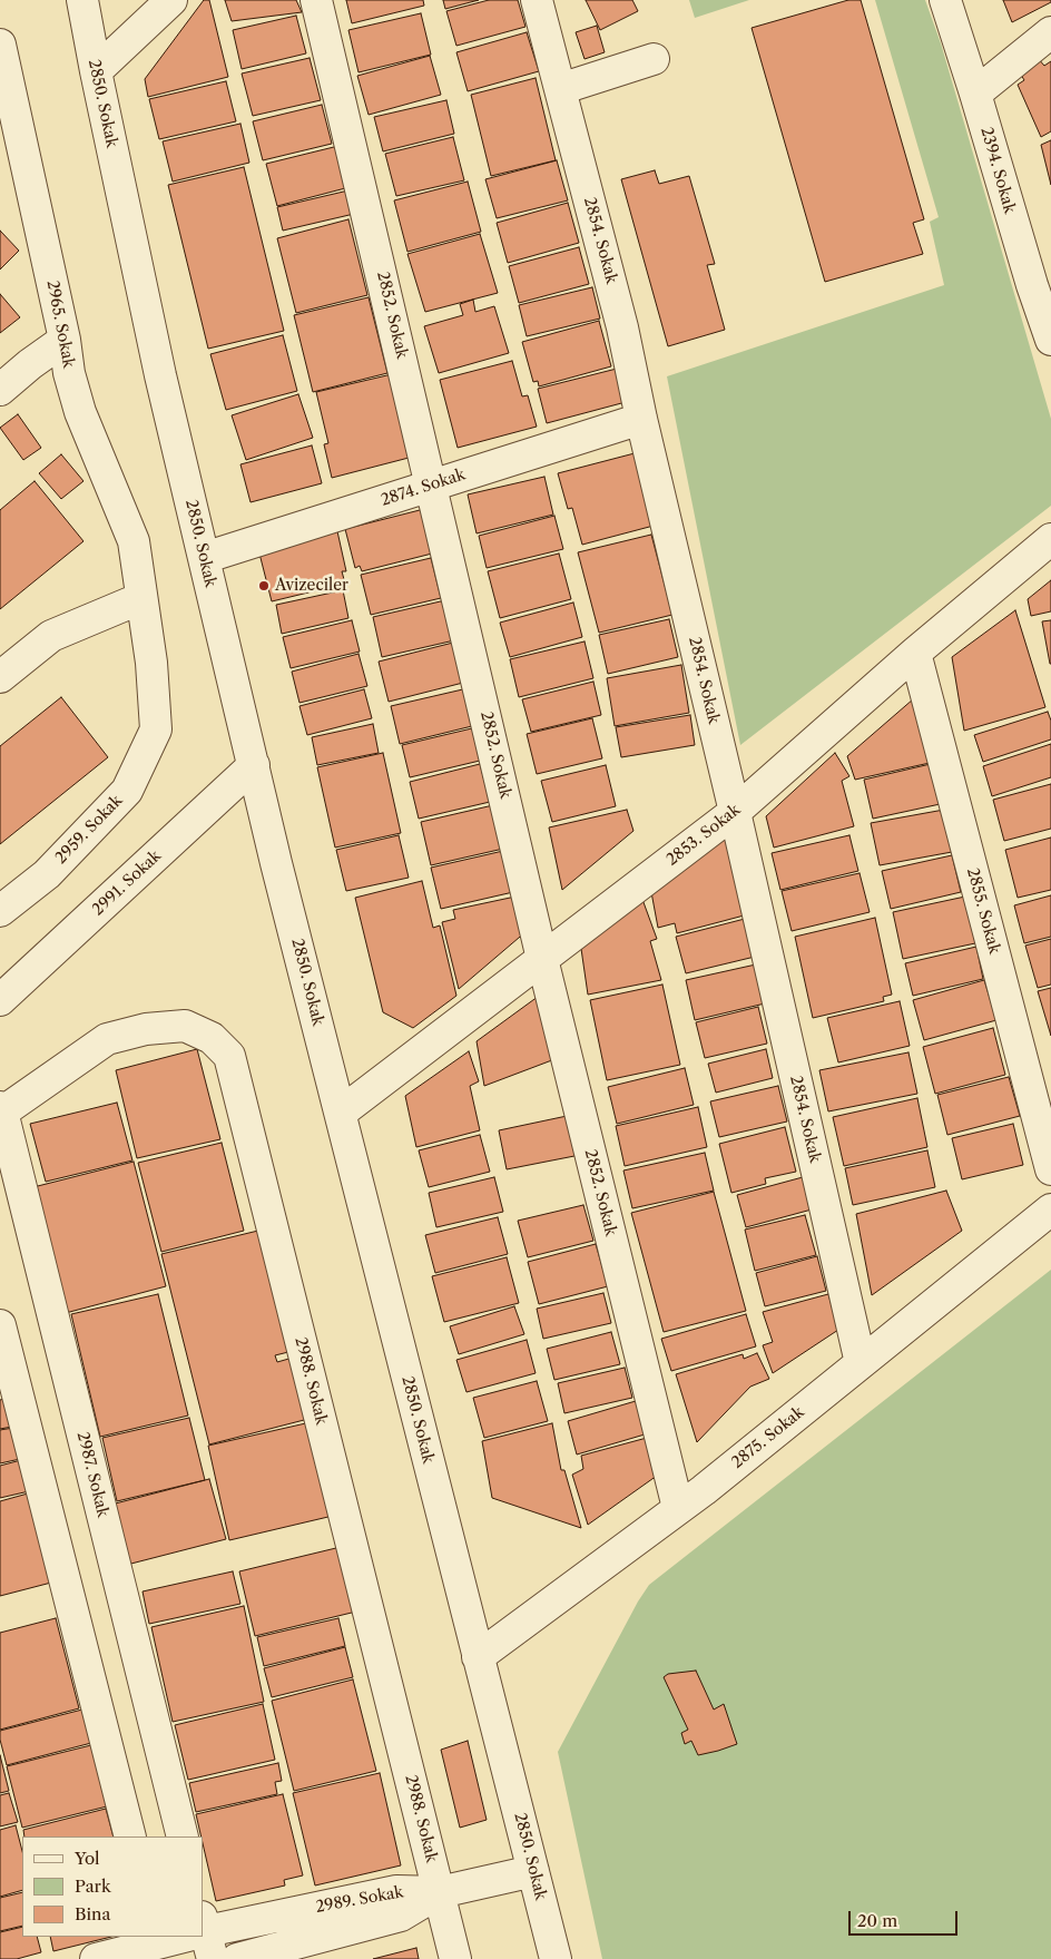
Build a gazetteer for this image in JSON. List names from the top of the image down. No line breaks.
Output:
{"streets":{"street":["2850. Sokak","2394. Sokak","2854. Sokak","2852. Sokak","2965. Sokak","2874. Sokak","2959. Sokak","2853. Sokak","2991. Sokak","2855. Sokak","2988. Sokak","2875. Sokak","2987. Sokak","2989. Sokak"]},"crossings":[["2850. Sokak","2874. Sokak"],["2850. Sokak","2853. Sokak"],["2850. Sokak","2991. Sokak"],["2850. Sokak","2875. Sokak"],["2854. Sokak","2874. Sokak"],["2854. Sokak","2853. Sokak"],["2854. Sokak","2875. Sokak"],["2852. Sokak","2874. Sokak"],["2852. Sokak","2853. Sokak"],["2852. Sokak","2875. Sokak"],["2965. Sokak","2959. Sokak"],["2853. Sokak","2855. Sokak"],["2988. Sokak","2987. Sokak"],["2988. Sokak","2989. Sokak"]],"places":["Avizeciler"],"legend":["Yol","Park","Bina"],"scale_bar":"20 m"}
